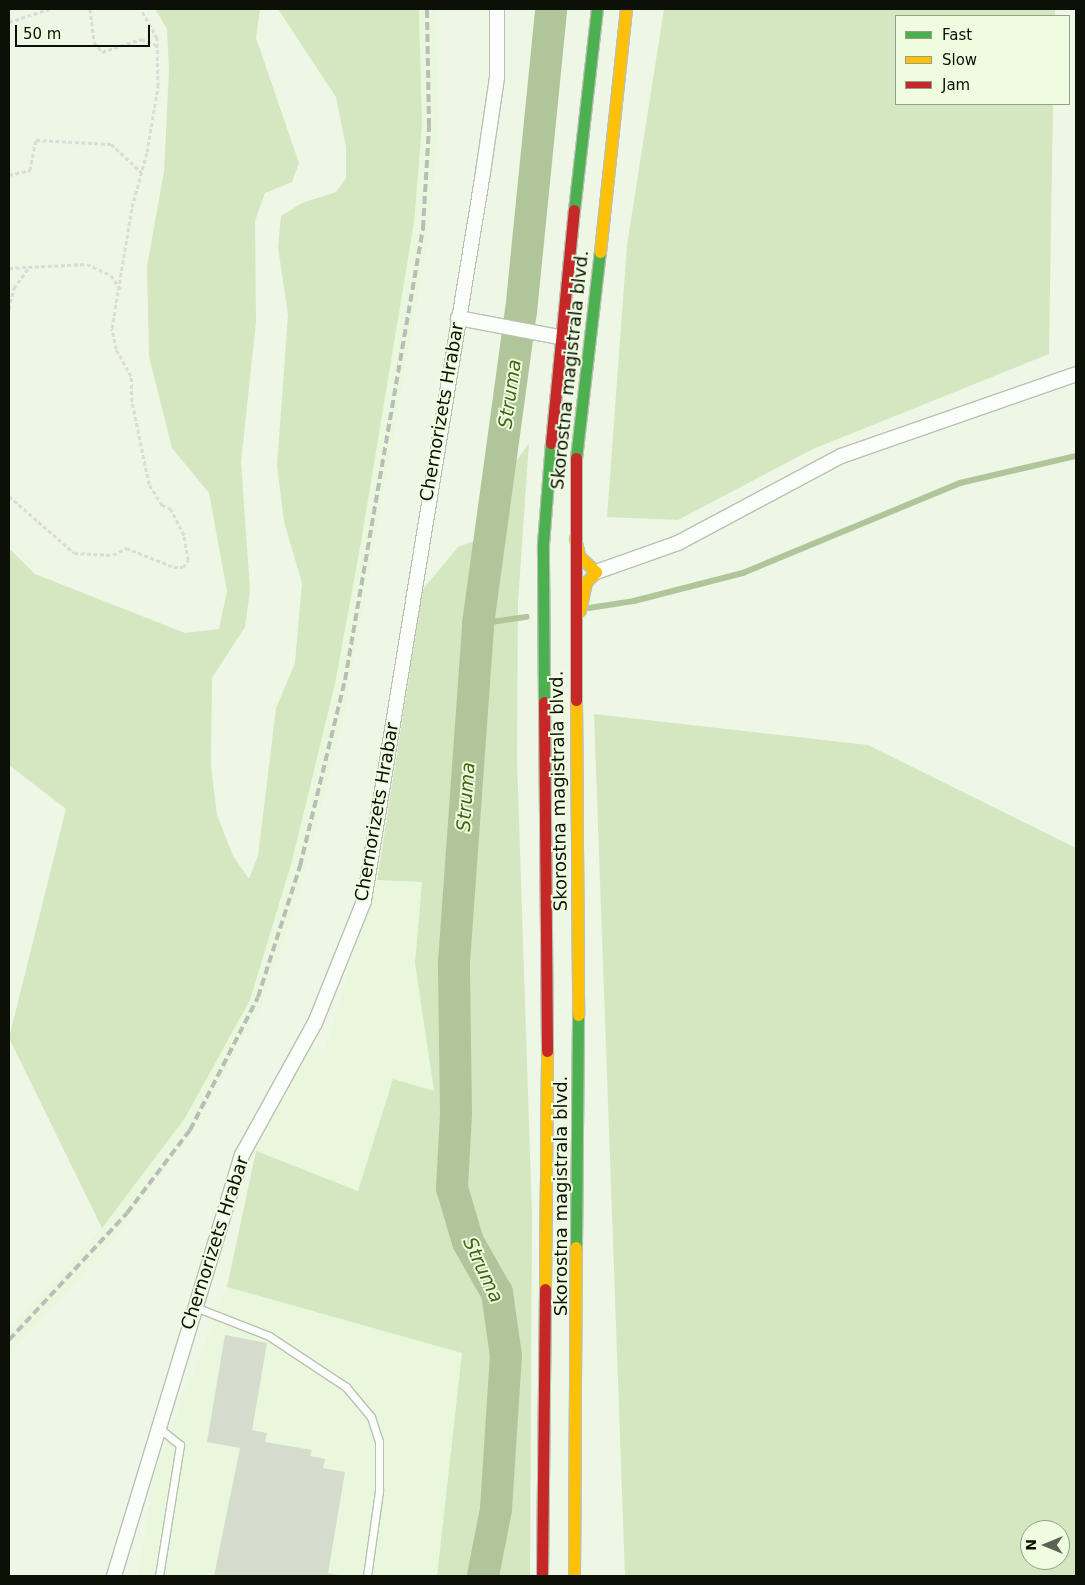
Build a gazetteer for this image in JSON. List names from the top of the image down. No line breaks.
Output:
{"streets":{"highway":["Skorostna magistrala blvd."],"street":["Chernorizets Hrabar"]},"water":["Struma"],"legend":["Fast","Slow","Jam"],"scale_bar":"50 m","north":"left"}
